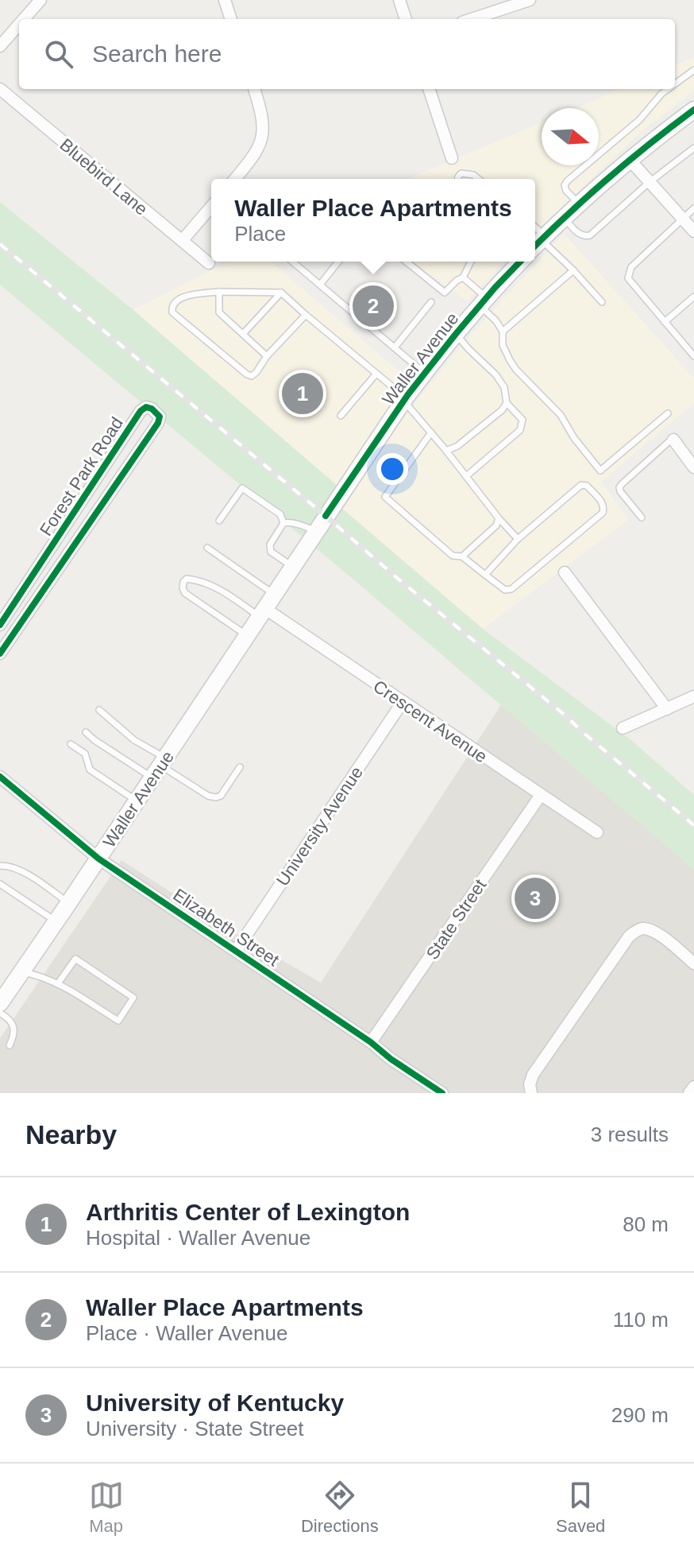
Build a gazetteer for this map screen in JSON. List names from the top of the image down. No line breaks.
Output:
{"streets":{"main road":["Waller Avenue"],"street":["Bluebird Lane","Forest Park Road","Crescent Avenue","University Avenue","State Street","Elizabeth Street"]},"crossings":[["Waller Avenue","Crescent Avenue"],["Waller Avenue","Elizabeth Street"],["Crescent Avenue","University Avenue"],["Crescent Avenue","State Street"],["University Avenue","Elizabeth Street"],["State Street","Elizabeth Street"]],"north":"right","page":{"search":"Search here","popup":["Waller Place Apartments","Place"],"pins":["2","1","3"],"heading":["Nearby","3 results"],"list":[{"mark":"1","name":"Arthritis Center of Lexington","note":"Hospital · Waller Avenue","value":"80 m"},{"mark":"2","name":"Waller Place Apartments","note":"Place · Waller Avenue","value":"110 m"},{"mark":"3","name":"University of Kentucky","note":"University · State Street","value":"290 m"}],"nav":["Map","Directions","Saved"]}}
